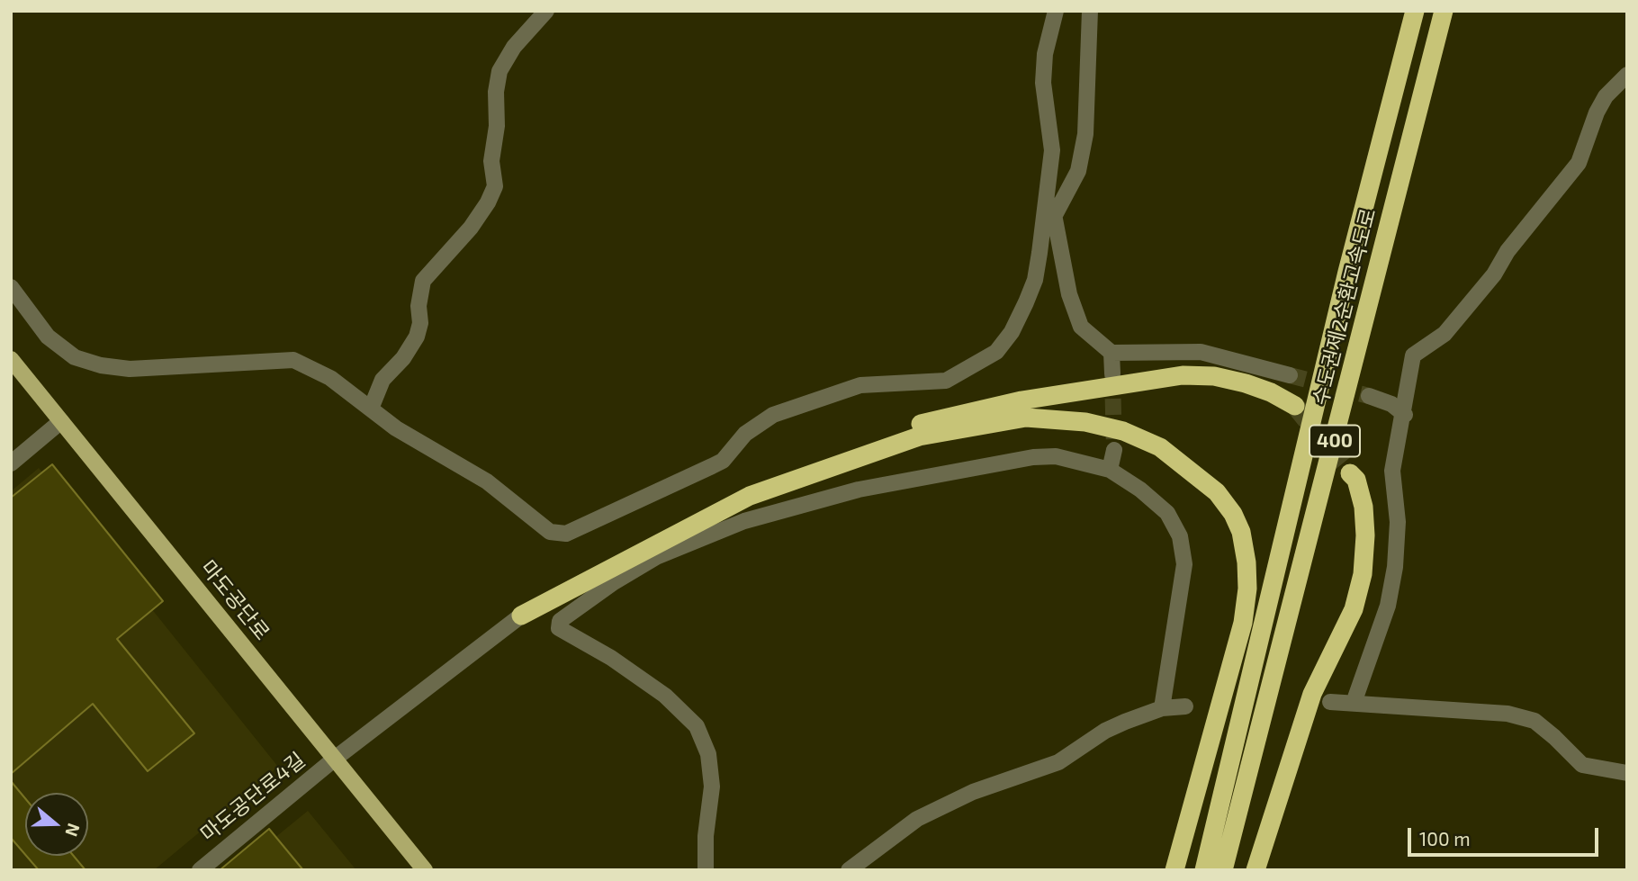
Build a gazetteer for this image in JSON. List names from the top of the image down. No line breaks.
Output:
{"streets":{"highway":["수도권제2순환고속도로","400"],"main road":["마도공단로"],"street":["마도공단로4길"]},"crossings":[["마도공단로","마도공단로4길"]],"scale_bar":"100 m","north":"right"}
